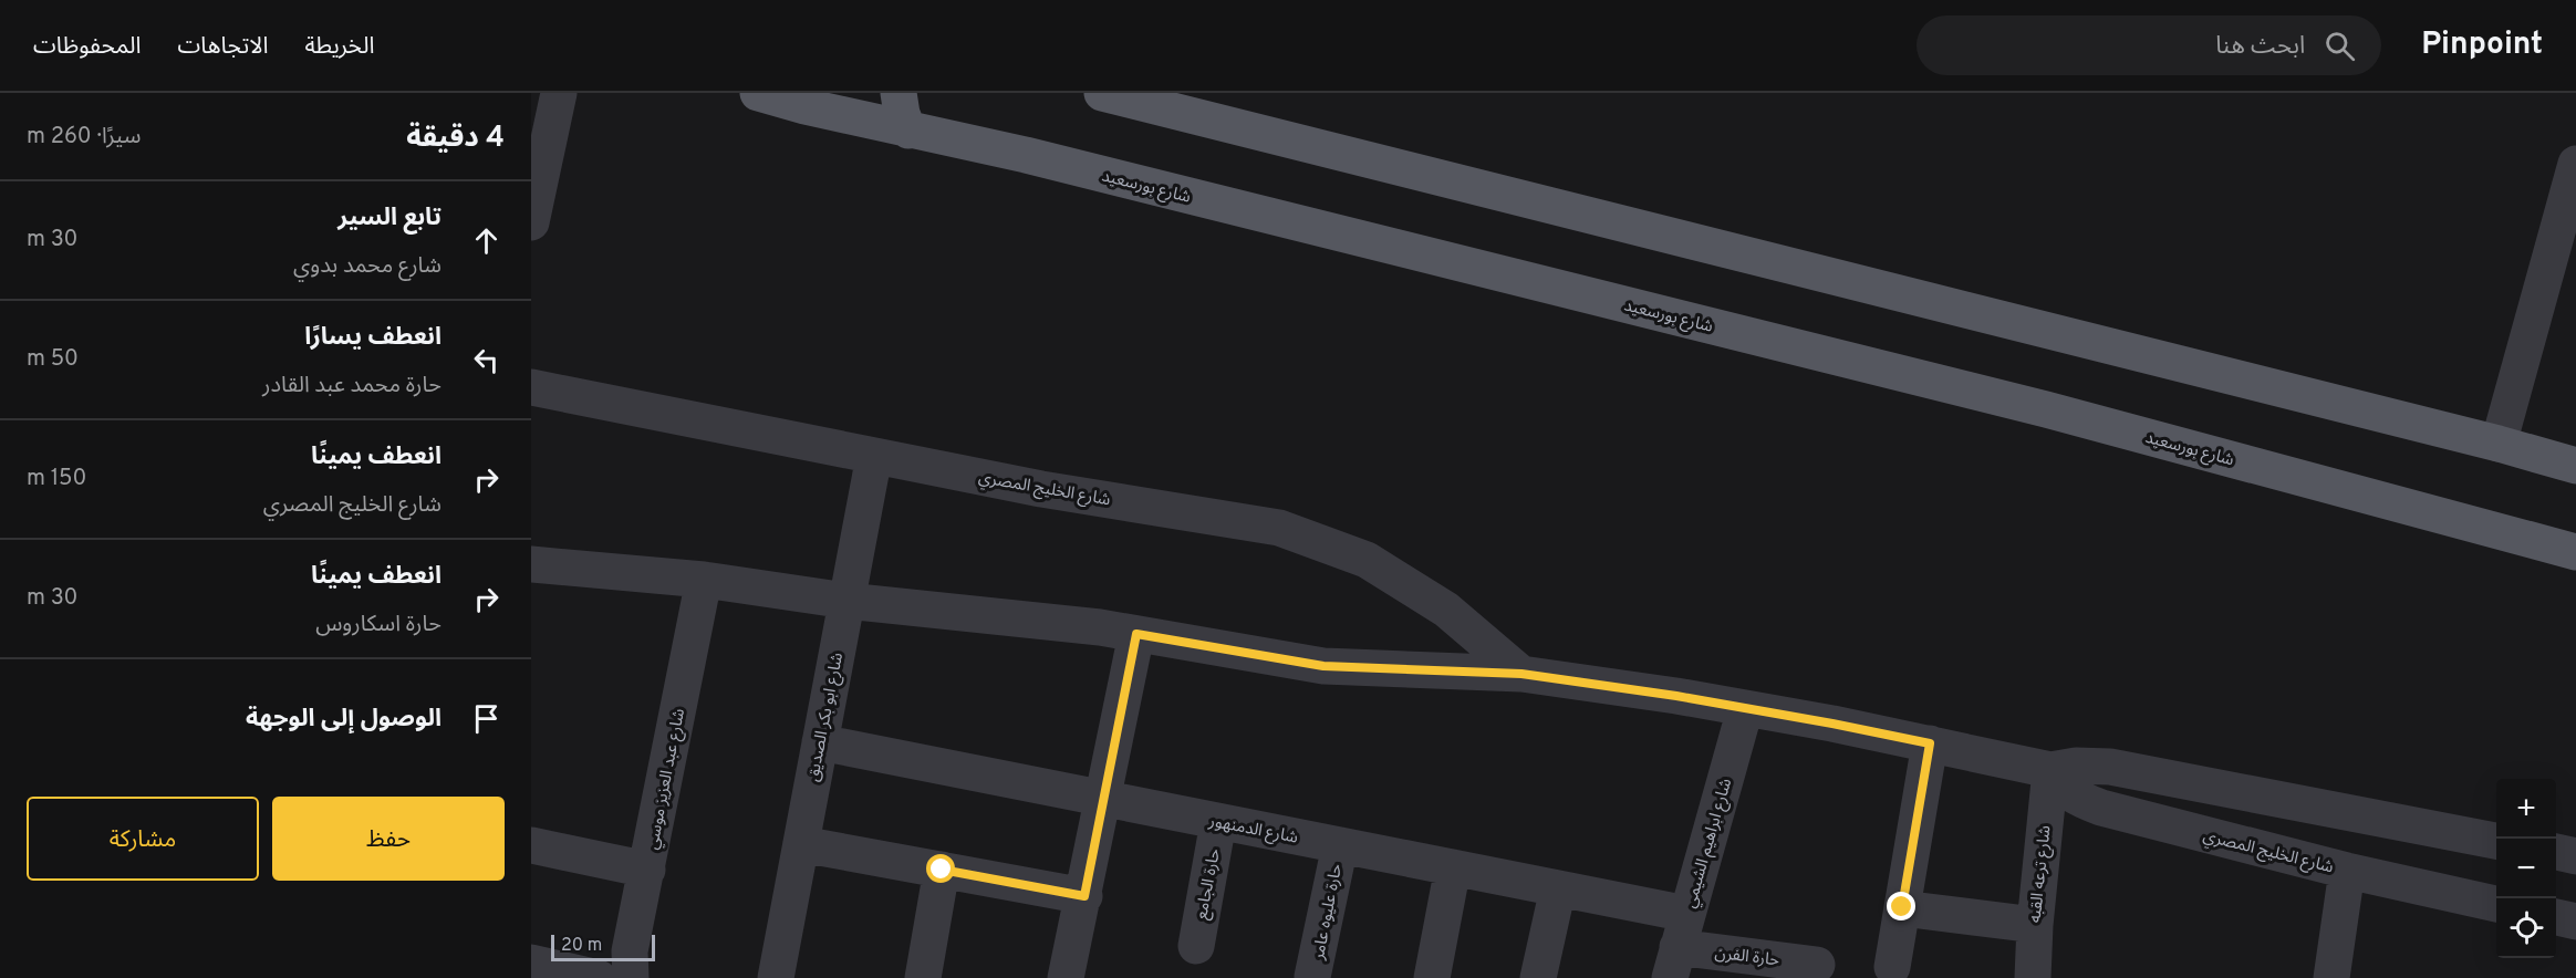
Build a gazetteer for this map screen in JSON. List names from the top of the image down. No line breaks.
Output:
{"streets":{"main road":["شارع بورسعيد"],"street":["شارع الخليج المصري","شارع ابو بكر الصديق","شارع عبد العزيز موسي","شارع الدمنهور","شارع ابراهيم الشيمي","شارع ترعه القبه","حارة الجامع","حارة عليوه عامر","حارة الفرن"]},"crossings":[["شارع الخليج المصري","شارع ابو بكر الصديق"],["شارع الخليج المصري","شارع ترعه القبه"],["شارع ابو بكر الصديق","شارع الدمنهور"],["شارع الدمنهور","شارع ابراهيم الشيمي"],["شارع الدمنهور","حارة الجامع"],["شارع الدمنهور","حارة عليوه عامر"],["شارع الدمنهور","حارة الفرن"],["شارع ابراهيم الشيمي","حارة الفرن"]],"scale_bar":"20 m","page":{"header":"Pinpoint","search":"ابحث هنا","nav":["الخريطة","الاتجاهات","المحفوظات"],"heading":["4 دقيقة","سيرًا · 260 m"],"list":[["تابع السير","شارع محمد بدوي","30 m"],["انعطف يسارًا","حارة محمد عبد القادر","50 m"],["انعطف يمينًا","شارع الخليج المصري","150 m"],["انعطف يمينًا","حارة اسكاروس","30 m"],"الوصول إلى الوجهة"],"buttons":["حفظ","مشاركة"],"map_buttons":["+","−"],"scale":"20 m"}}
